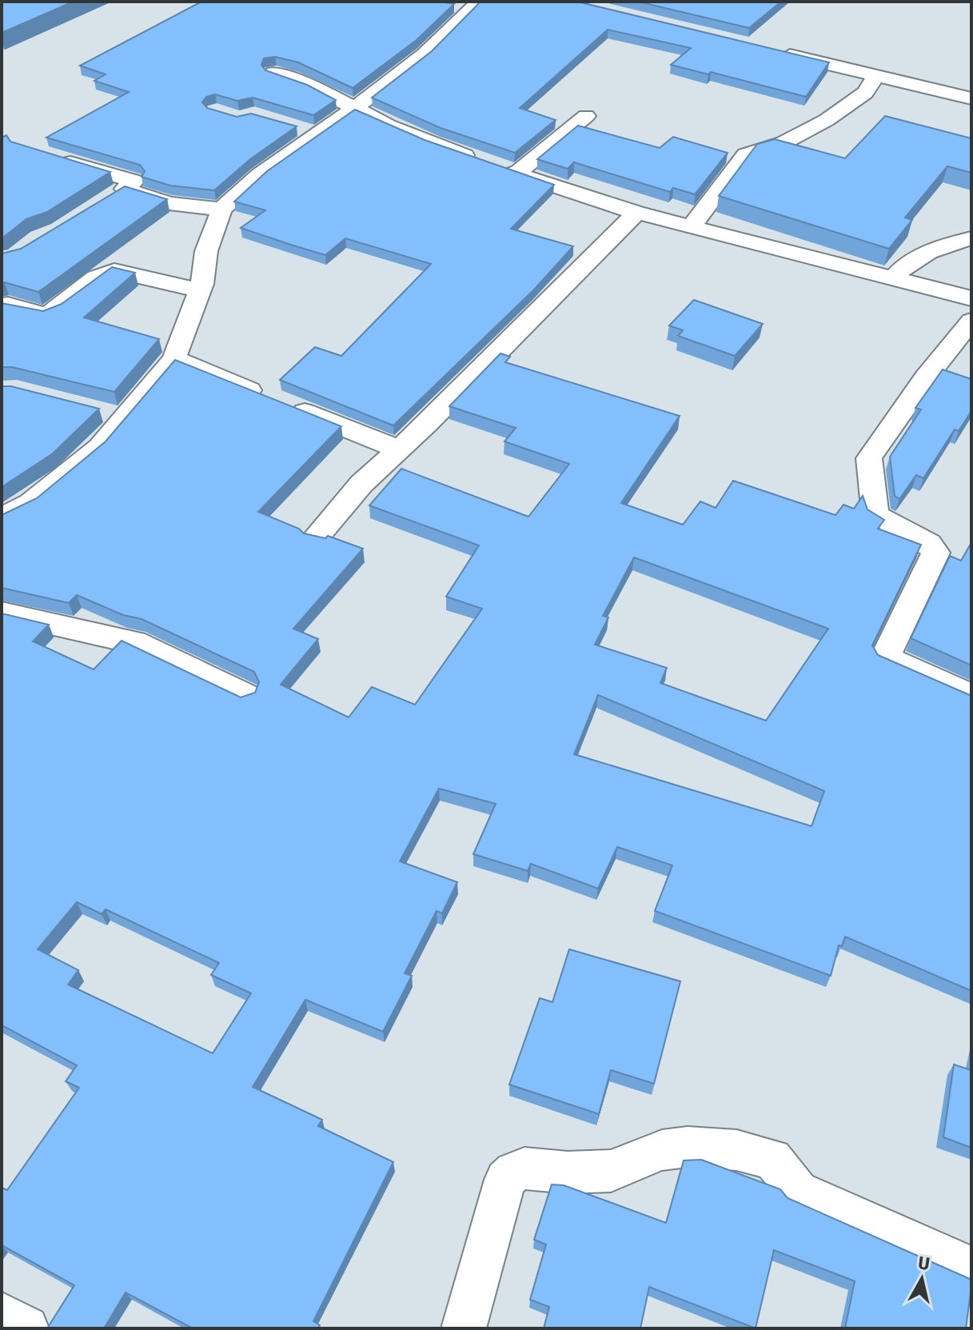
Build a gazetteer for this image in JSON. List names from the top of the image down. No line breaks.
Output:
{"north":"top"}
